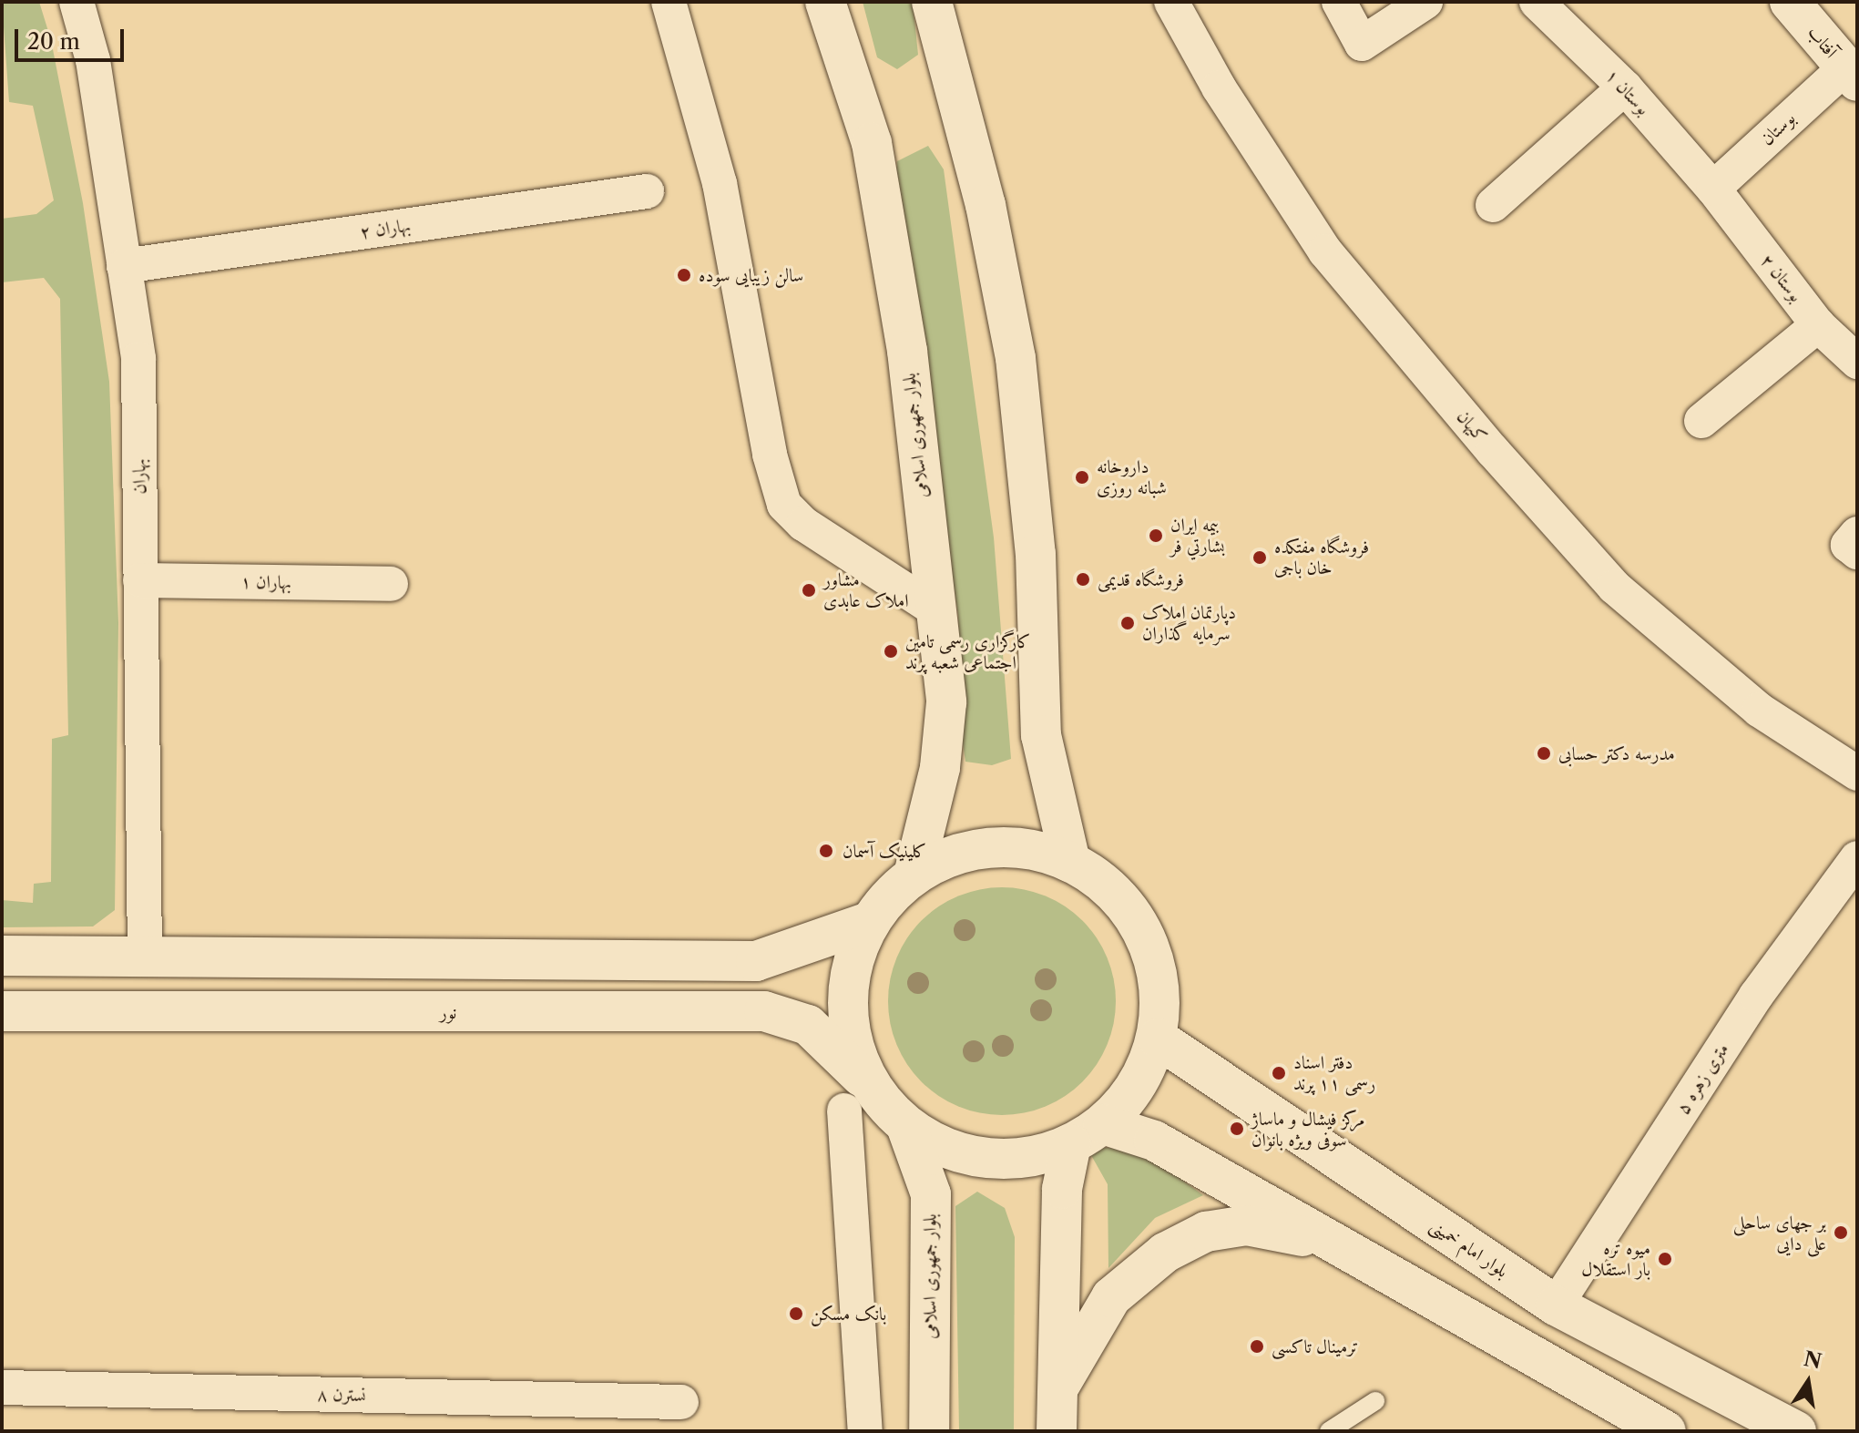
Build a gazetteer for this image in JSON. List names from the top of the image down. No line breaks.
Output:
{"streets":{"main road":["آفتاب","بلوار جمهوری اسلامی","نور","بلوار امام خمینی"],"street":["بوستان ۱","بوستان","بهاران ۲","بوستان ۲","کیهان","بهاران","بهاران ۱","۵ متری زهره","نسترن ۸"]},"crossings":[["آفتاب","بوستان"],["بوستان ۱","بوستان"],["بوستان ۱","بوستان ۲"],["بوستان","بوستان ۲"],["بهاران ۲","بهاران"],["بهاران","بهاران ۱"],["۵ متری زهره","بلوار امام خمینی"]],"places":["سالن زیبایی سوده","داروخانه شبانه روزی","بيمه ايران بشارتي فر","فروشگاه مفتکده خان باجی","فروشگاه قدیمی","مشاور املاک عابدی","دپارتمان املاک سرمایه گذاران","کارگزاری رسمی تامین اجتماعی شعبه پرند","مدرسه دکتر حسابی","کلینیک آسمان","دفتر اسناد رسمی ۱۱ پرند","مرکز فیشال و ماساژ سوفی ویژه بانوان","بر جهای ساحلی علی دایی","میوه تره بار استقلال","بانک مسکن","ترمینال تاکسی"],"scale_bar":"20 m","north":"top"}
